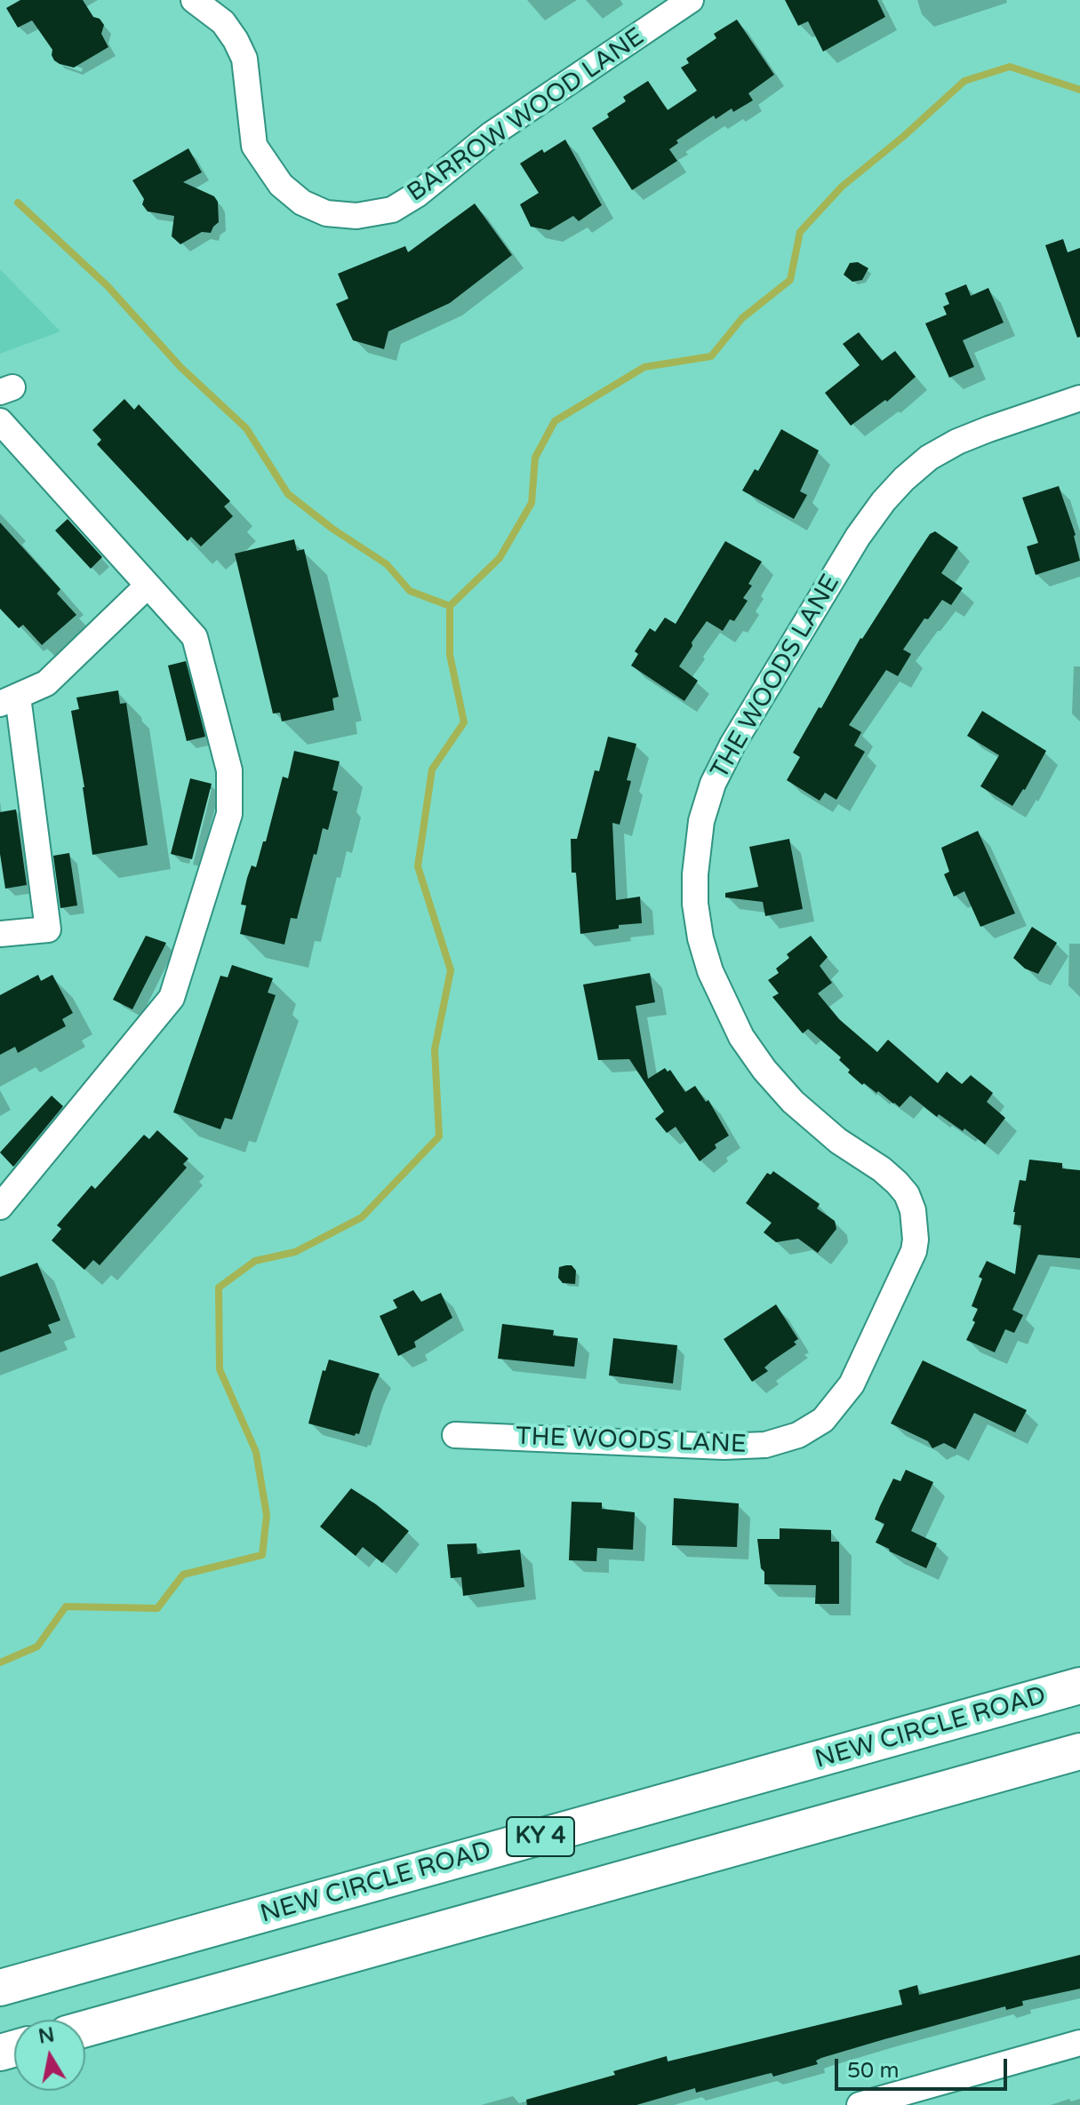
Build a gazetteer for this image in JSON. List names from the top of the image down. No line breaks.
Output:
{"streets":{"highway":["NEW CIRCLE ROAD","KY 4"],"street":["BARROW WOOD LANE","THE WOODS LANE"]},"scale_bar":"50 m","north":"top"}
